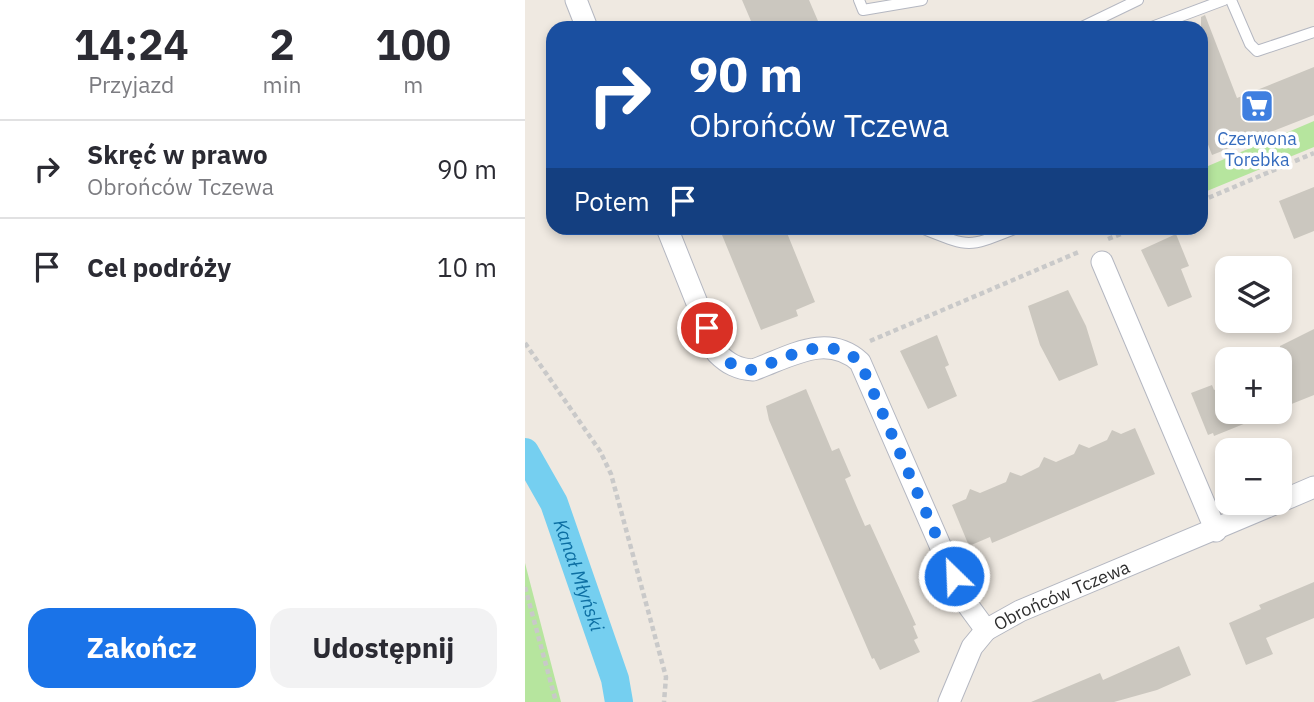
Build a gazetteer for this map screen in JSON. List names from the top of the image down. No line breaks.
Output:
{"streets":{"street":["Obrońców Tczewa"]},"water":["Kanał Młyński"],"places":{"supermarket":["Czerwona Torebka"]},"page":{"eta":["14:24","Przyjazd","2","min","100","m"],"turn":["90 m","Obrońców Tczewa"],"list":[{"name":"Skręć w prawo","note":"Obrońców Tczewa","value":"90 m"},{"name":"Cel podróży","value":"10 m"}],"then":"Potem","map_buttons":["+","−"],"buttons":["Zakończ","Udostępnij"]}}
